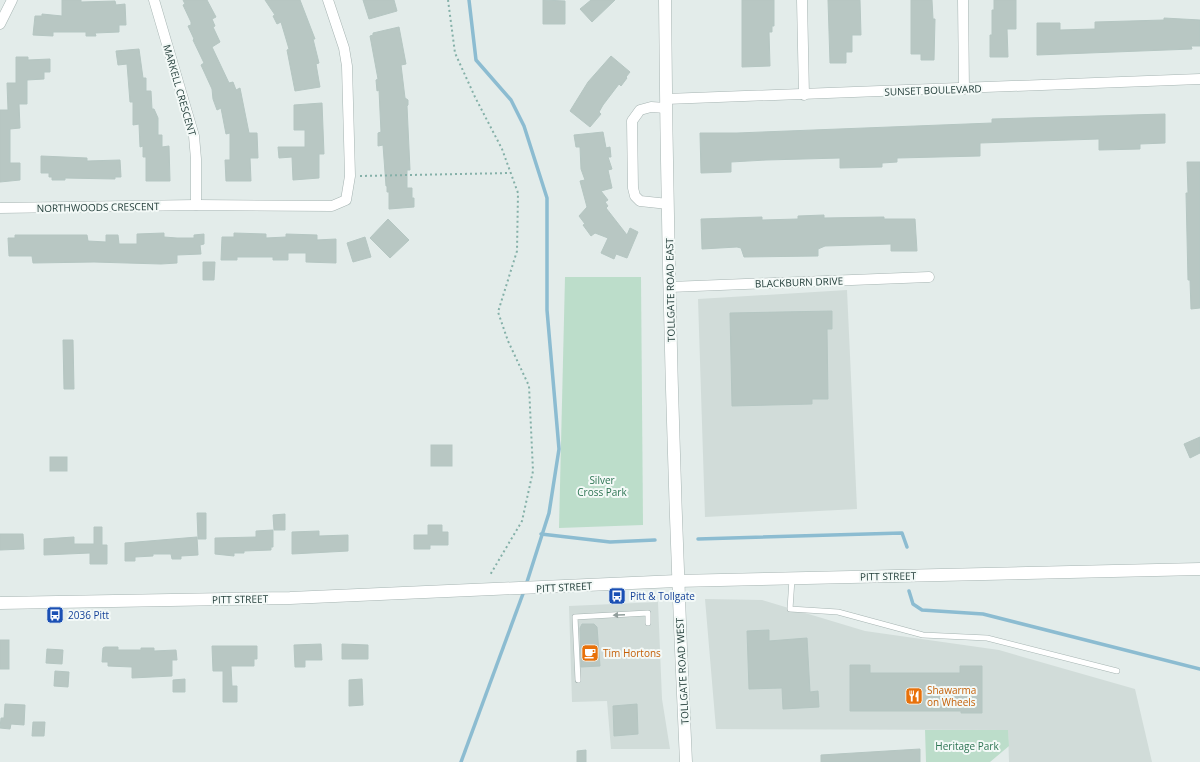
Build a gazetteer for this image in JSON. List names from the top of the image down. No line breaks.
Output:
{"streets":{"street":["MARKELL CRESCENT","SUNSET BOULEVARD","NORTHWOODS CRESCENT","BLACKBURN DRIVE","TOLLGATE ROAD EAST","PITT STREET","TOLLGATE ROAD WEST"]},"crossings":[["MARKELL CRESCENT","NORTHWOODS CRESCENT"],["SUNSET BOULEVARD","TOLLGATE ROAD EAST"],["BLACKBURN DRIVE","TOLLGATE ROAD EAST"],["TOLLGATE ROAD EAST","PITT STREET"],["TOLLGATE ROAD EAST","TOLLGATE ROAD WEST"],["PITT STREET","TOLLGATE ROAD WEST"]],"parks":["Silver Cross Park","Heritage Park"],"places":{"bus stop":["Pitt & Tollgate","2036 Pitt"],"cafe":["Tim Hortons"],"restaurant":["Shawarma on Wheels"]}}
